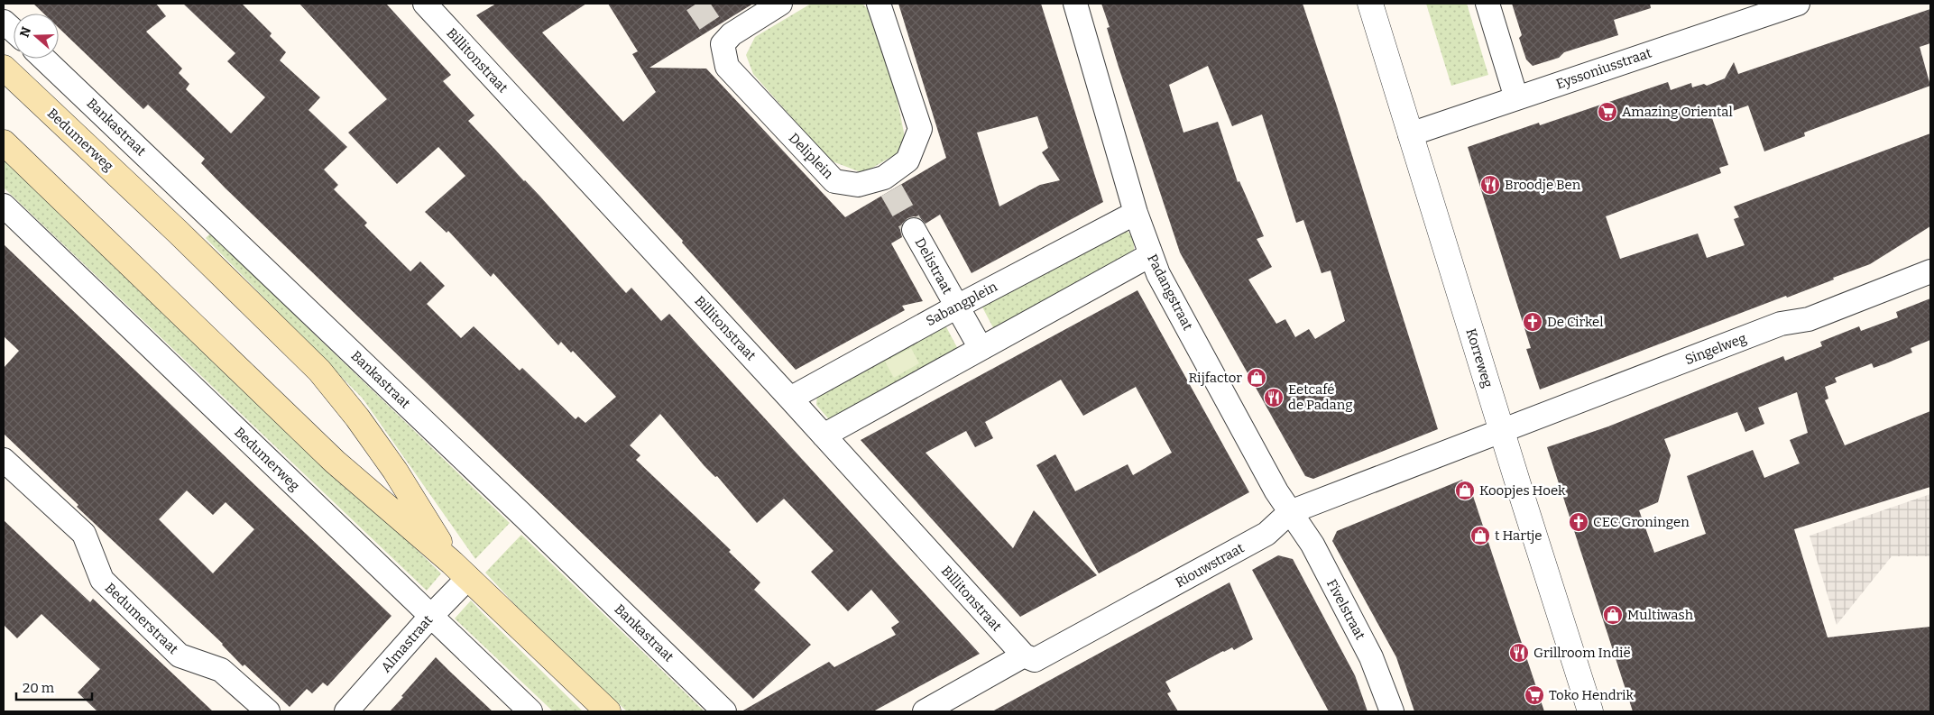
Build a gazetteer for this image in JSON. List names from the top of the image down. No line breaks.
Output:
{"streets":{"main road":["Bedumerweg"],"street":["Billitonstraat","Eyssoniusstraat","Bankastraat","Deliplein","Delistraat","Padangstraat","Sabangplein","Singelweg","Korreweg","Riouwstraat","Fivelstraat","Bedumerstraat","Almastraat"]},"crossings":[["Billitonstraat","Sabangplein"],["Billitonstraat","Riouwstraat"],["Eyssoniusstraat","Korreweg"],["Bedumerweg","Almastraat"],["Delistraat","Sabangplein"],["Padangstraat","Sabangplein"],["Padangstraat","Riouwstraat"],["Padangstraat","Fivelstraat"],["Singelweg","Korreweg"],["Singelweg","Riouwstraat"],["Korreweg","Riouwstraat"],["Riouwstraat","Fivelstraat"]],"places":{"supermarket":["Amazing Oriental","Toko Hendrik"],"restaurant":["Broodje Ben","Eetcafé de Padang","Grillroom Indië"],"church":["De Cirkel","CEC Groningen"],"shop":["Rijfactor","Koopjes Hoek","t Hartje","Multiwash"]},"scale_bar":"20 m","north":"left"}
